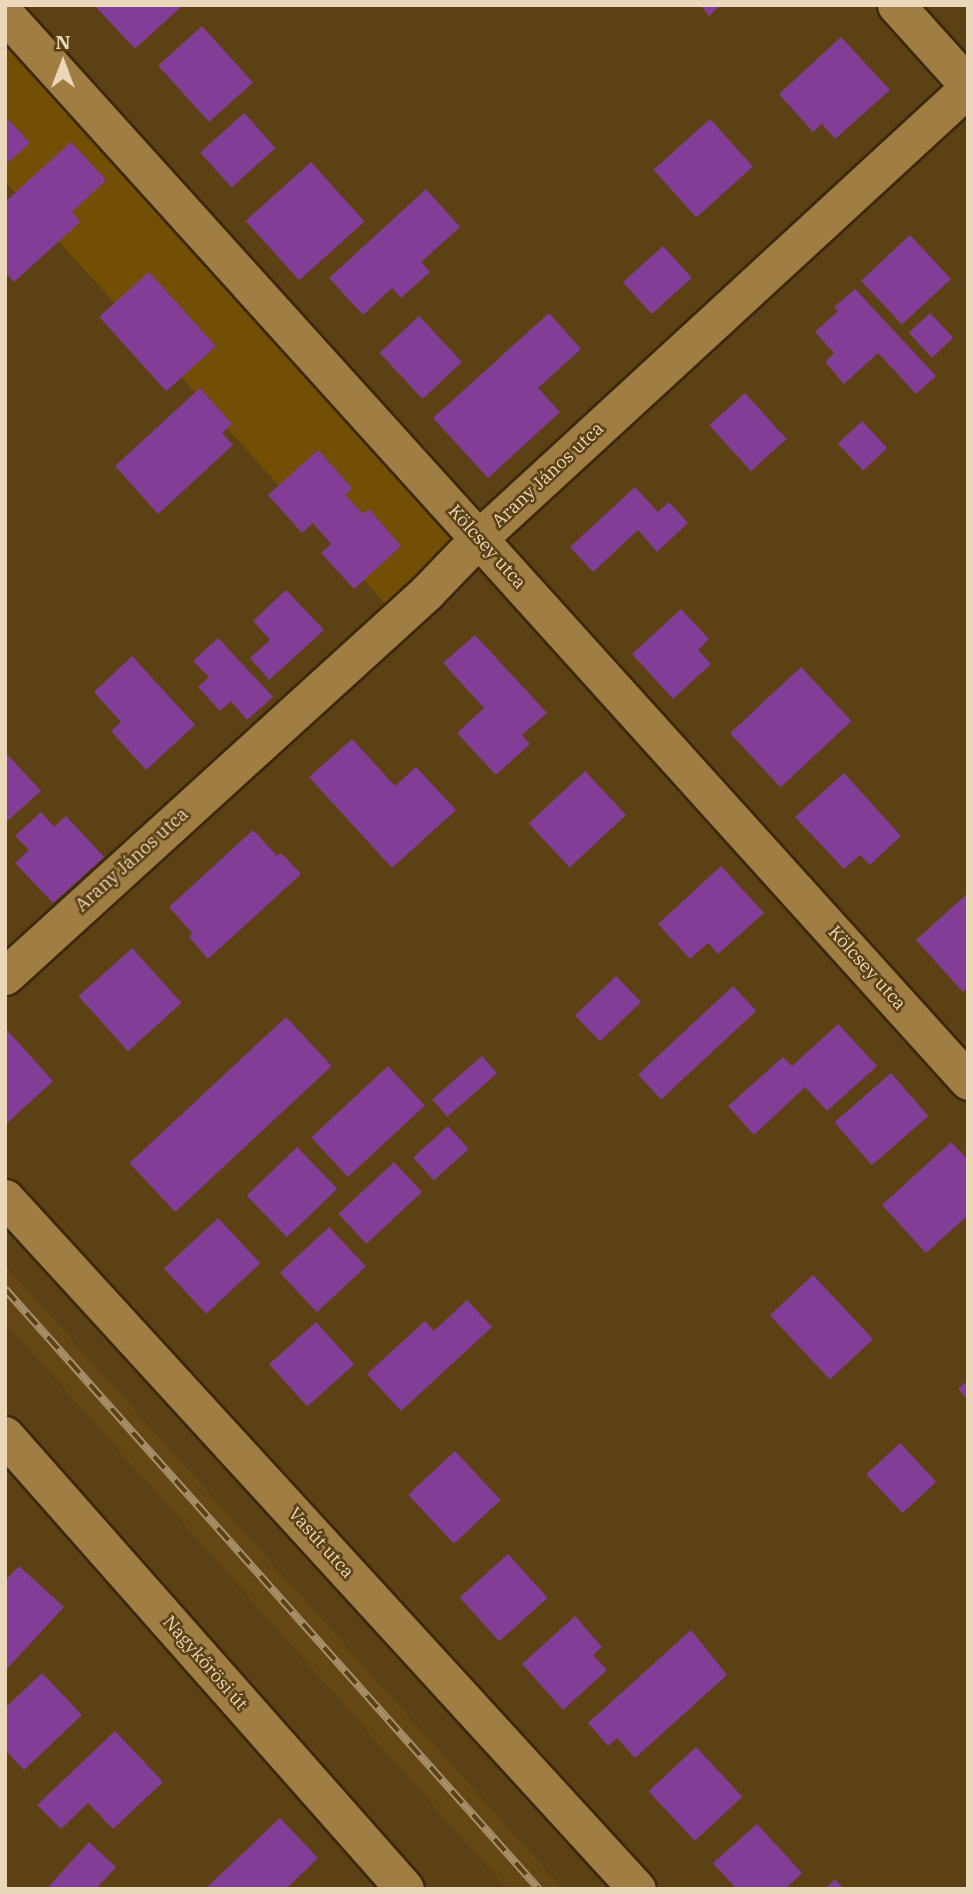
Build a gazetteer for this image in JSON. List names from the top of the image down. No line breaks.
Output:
{"streets":{"main road":["Nagykőrösi út"],"street":["Arany János utca","Kölcsey utca","Vasút utca"]},"crossings":[["Arany János utca","Kölcsey utca"]],"north":"top"}
